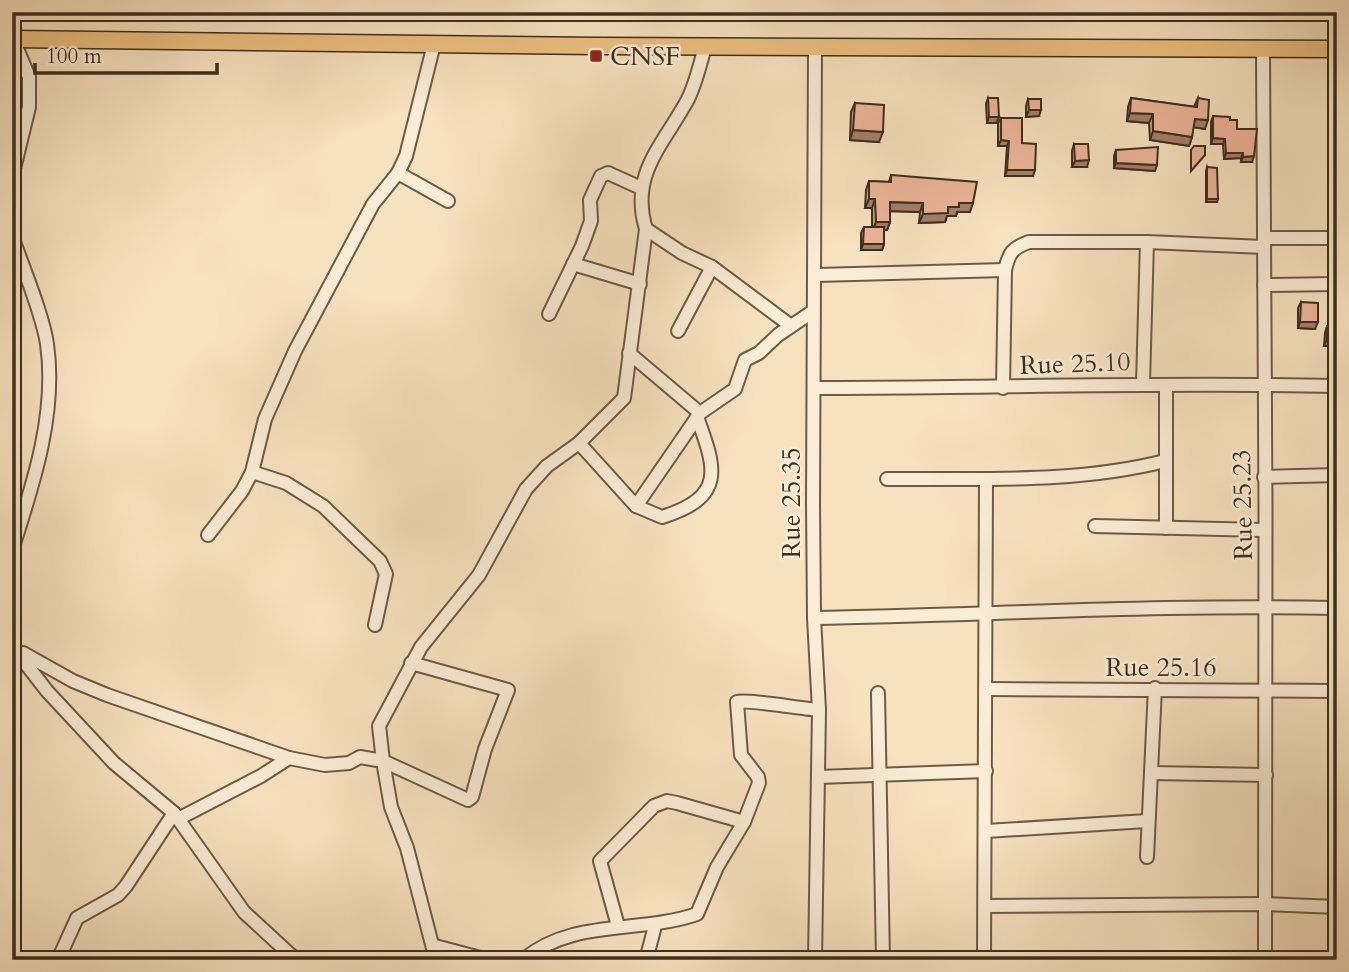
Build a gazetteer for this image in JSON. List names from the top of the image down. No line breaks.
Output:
{"streets":{"street":["Rue 25.10","Rue 25.35","Rue 25.23","Rue 25.16"]},"crossings":[["Rue 25.10","Rue 25.35"],["Rue 25.10","Rue 25.23"],["Rue 25.23","Rue 25.16"]],"places":{"transit":["CNSF"]},"scale_bar":"100 m"}
